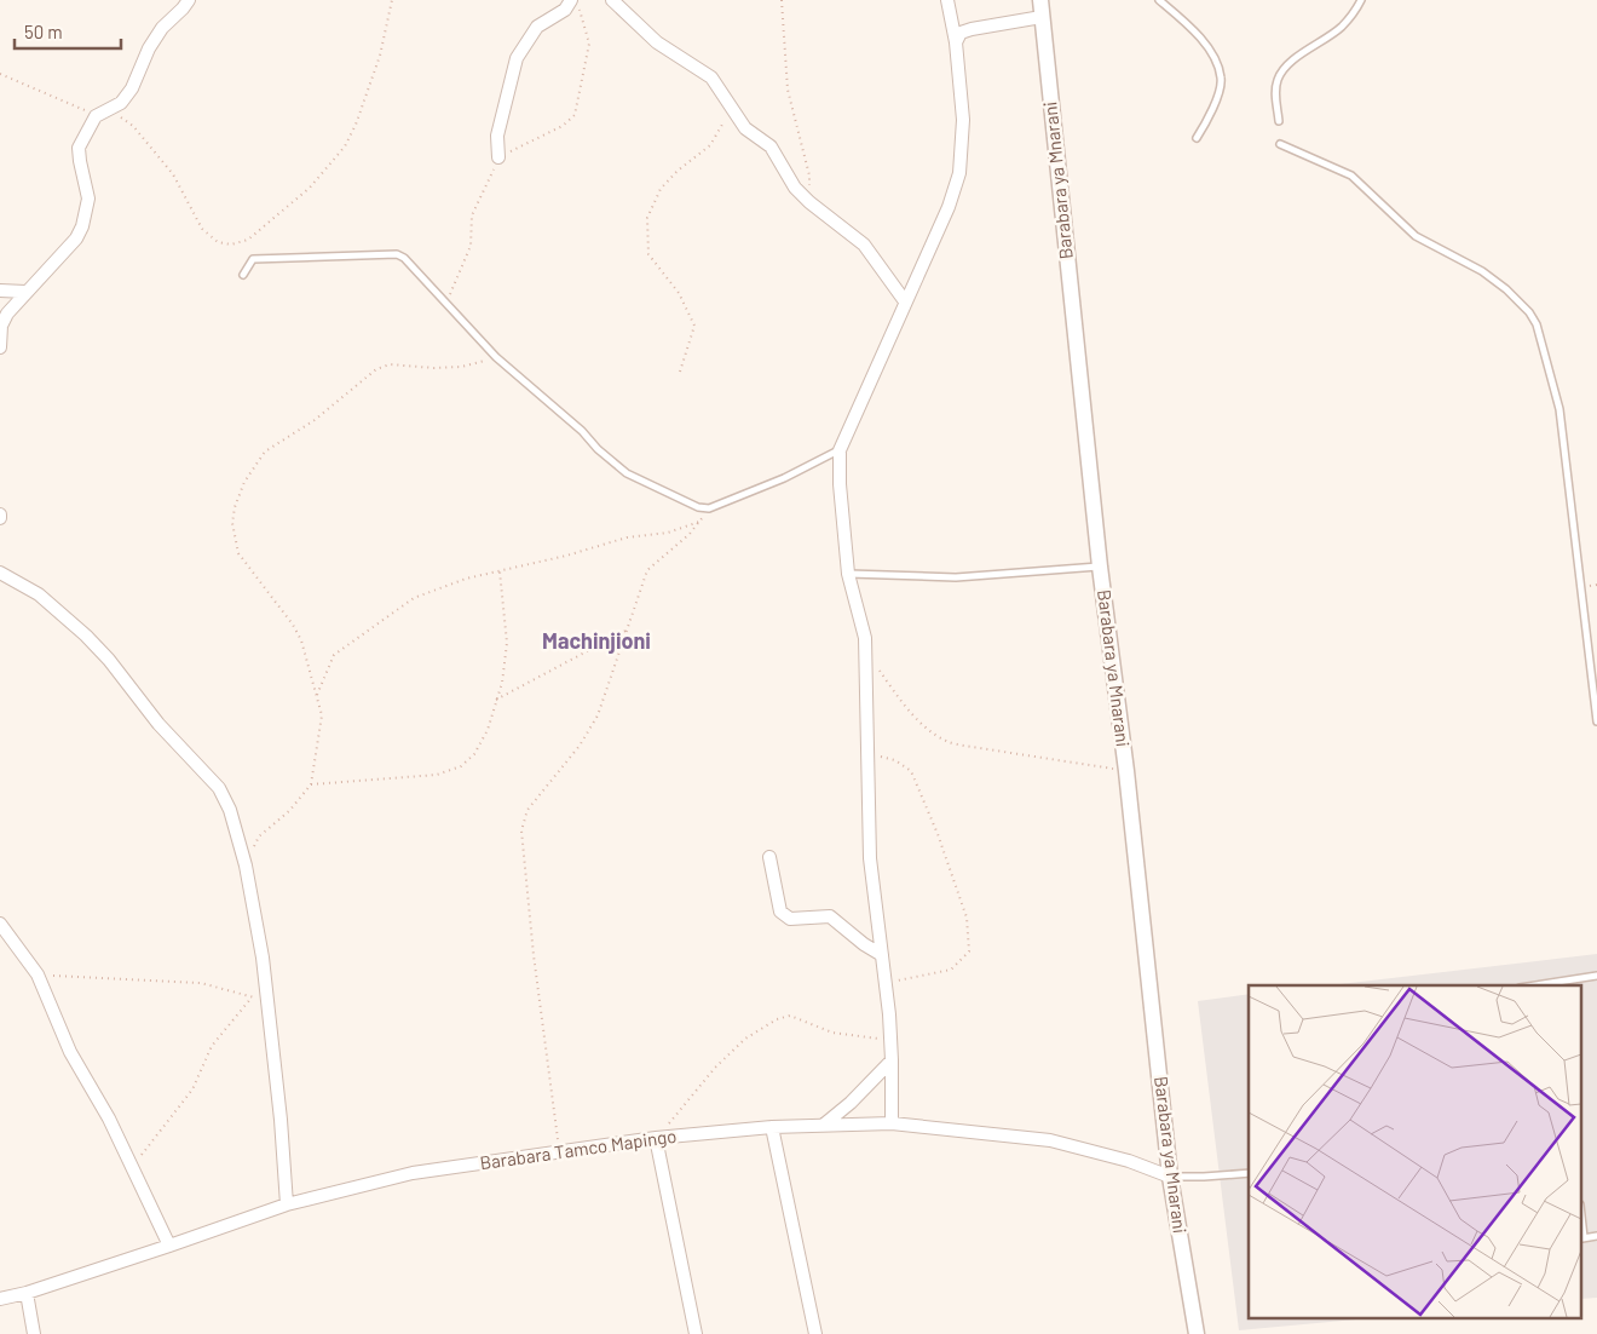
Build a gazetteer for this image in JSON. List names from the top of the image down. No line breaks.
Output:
{"streets":{"street":["Barabara ya Mnarani","Barabara Tamco Mapingo"]},"crossings":[["Barabara ya Mnarani","Barabara Tamco Mapingo"]],"districts":["Machinjioni"],"scale_bar":"50 m"}
